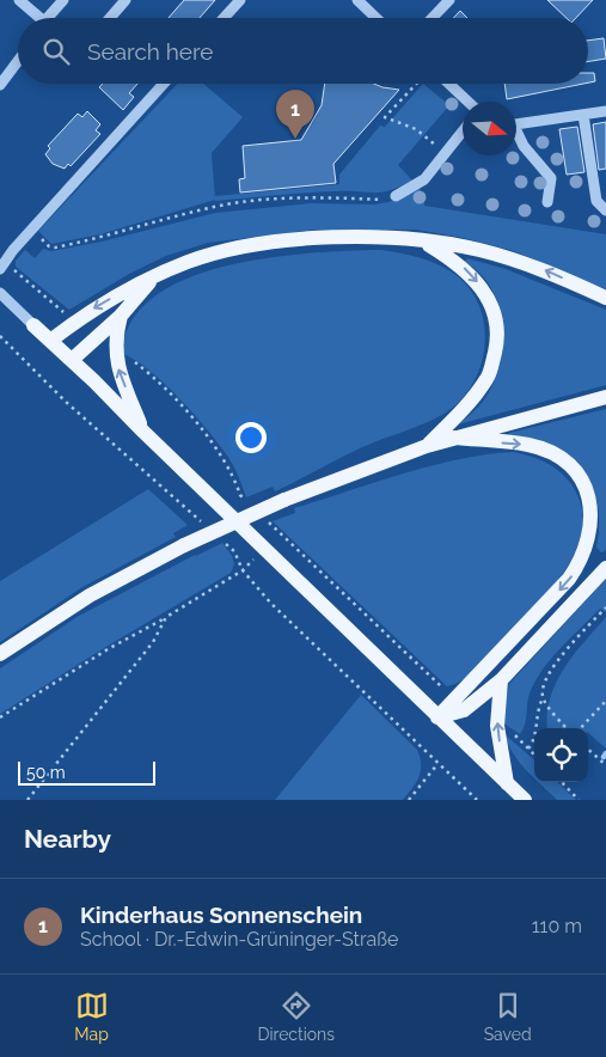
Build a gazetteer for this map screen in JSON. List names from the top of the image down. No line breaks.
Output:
{"scale_bar":"50 m","north":"right","page":{"search":"Search here","pins":"1","scale":"50 m","heading":"Nearby","list":[{"mark":"1","name":"Kinderhaus Sonnenschein","note":"School · Dr.-Edwin-Grüninger-Straße","value":"110 m"}],"nav":["Map","Directions","Saved"]}}
